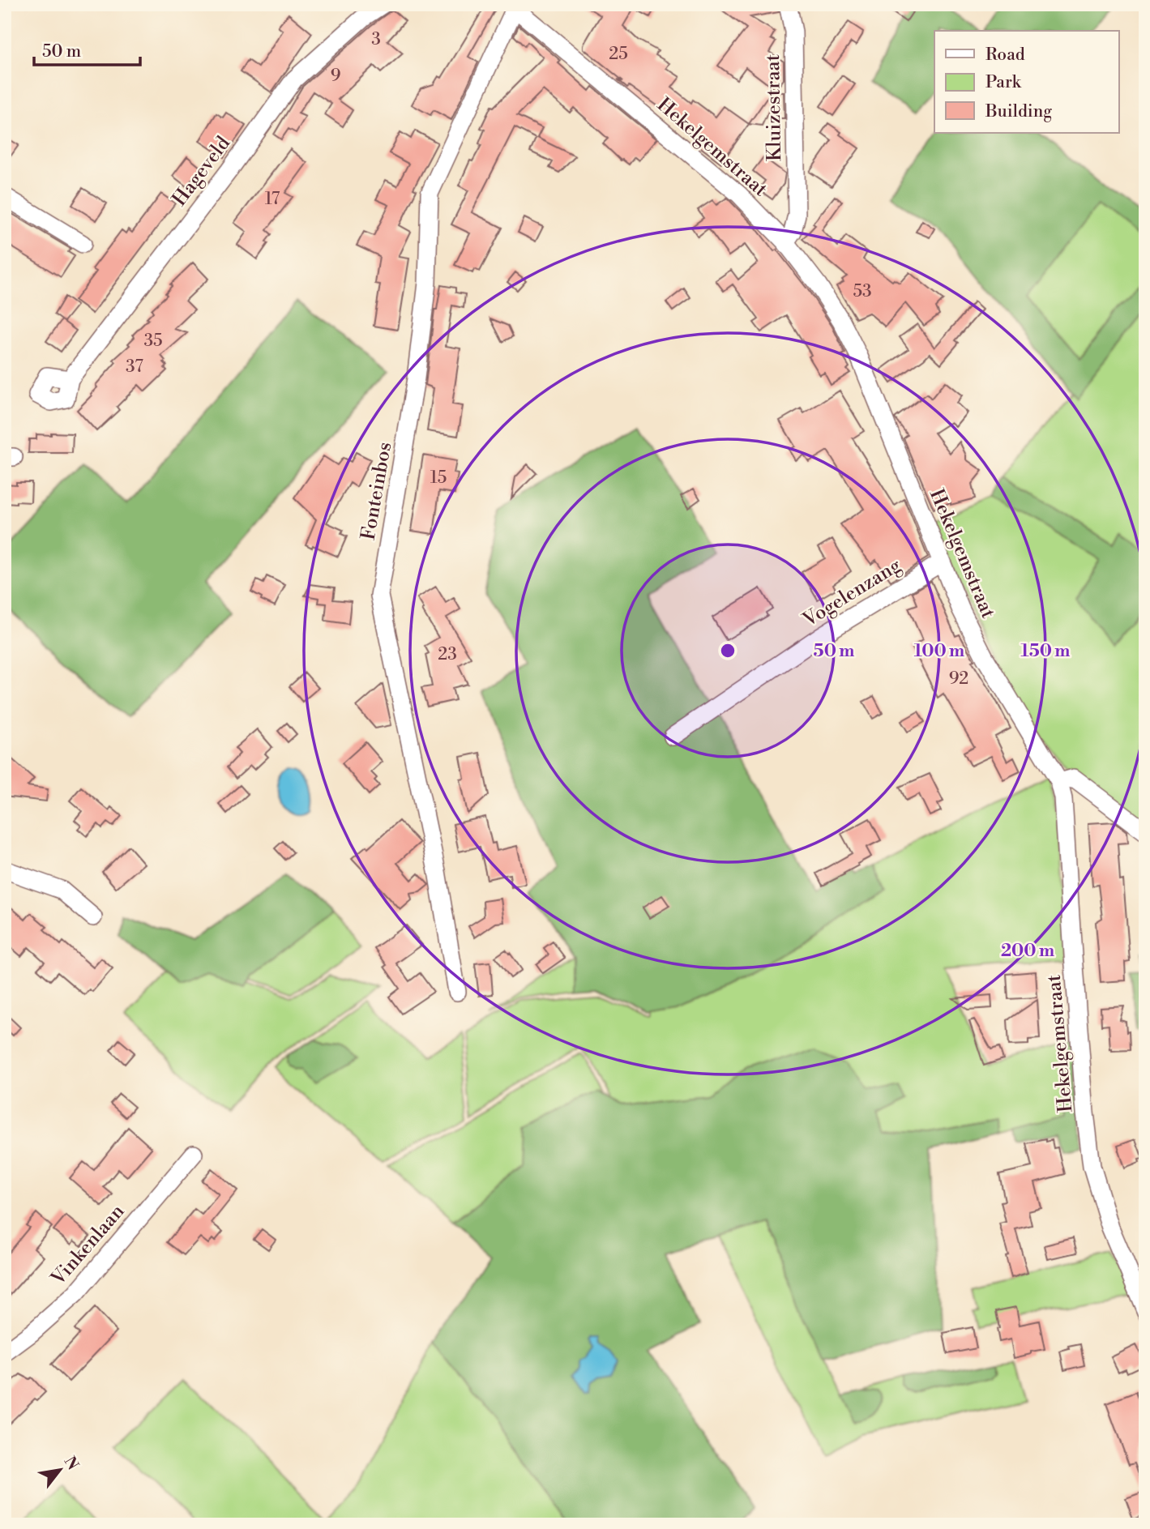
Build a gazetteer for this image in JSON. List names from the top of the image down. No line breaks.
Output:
{"streets":{"street":["Kluizestraat","Hekelgemstraat","Hageveld","Fonteinbos","Vogelenzang","Vinkenlaan"]},"crossings":[["Kluizestraat","Hekelgemstraat"],["Hekelgemstraat","Fonteinbos"],["Hekelgemstraat","Vogelenzang"]],"house_numbers":["3","25","9","17","53","35","37","15","23","92"],"legend":["Road","Park","Building"],"scale_bar":"50 m","north":"top right","rings":["50 m","100 m","150 m","200 m"]}
